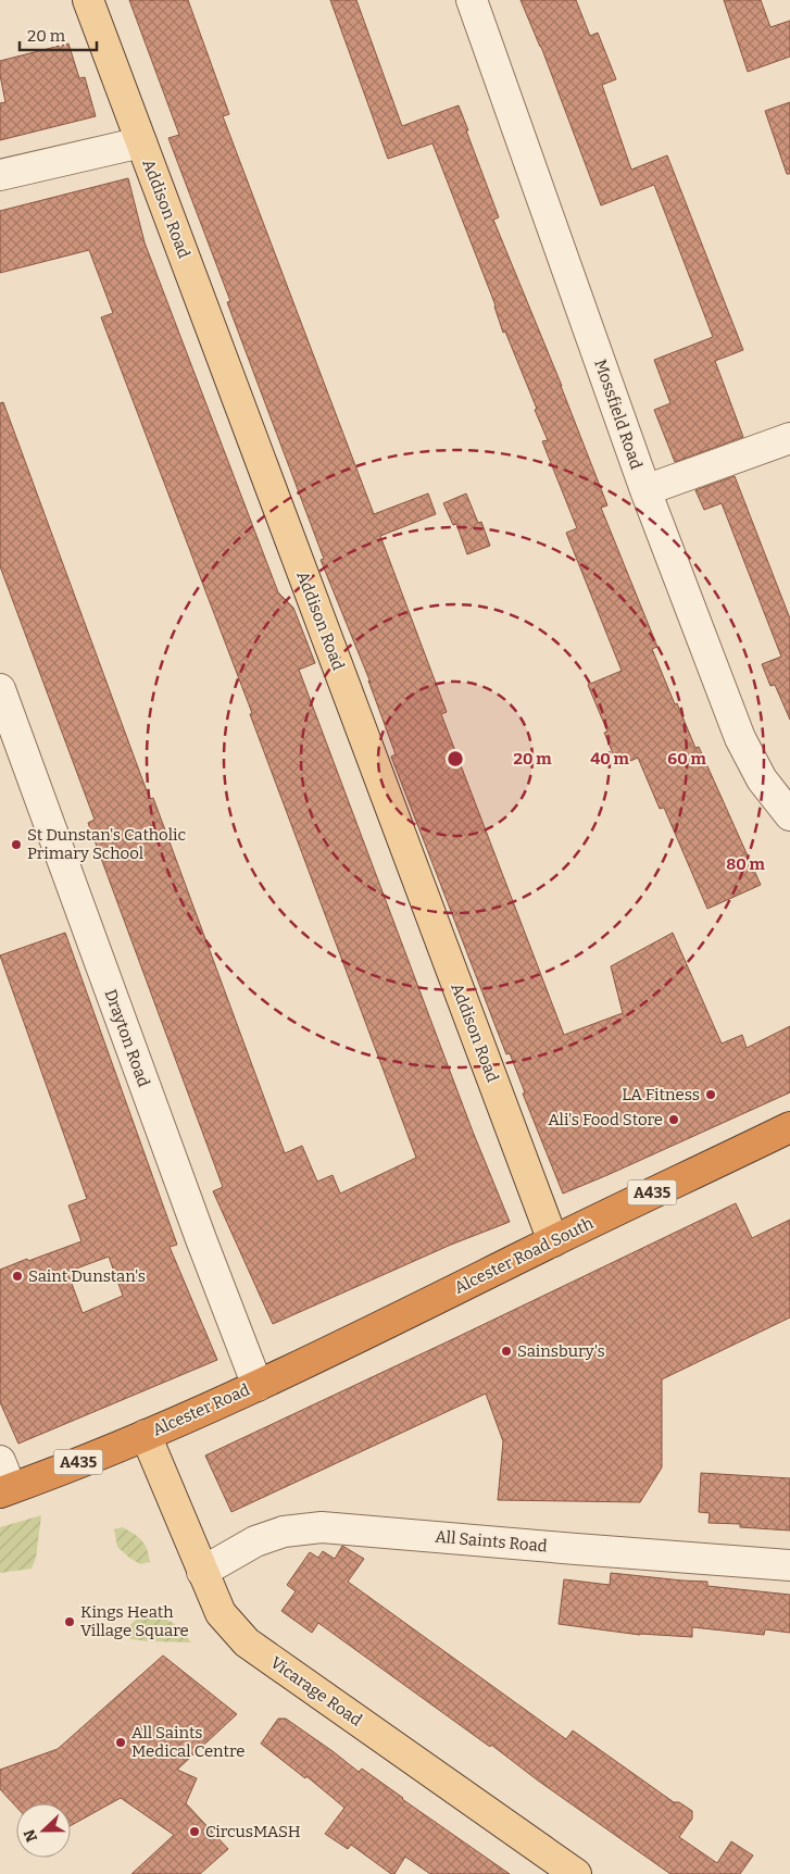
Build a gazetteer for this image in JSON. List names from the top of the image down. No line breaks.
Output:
{"streets":{"highway":["A435","Alcester Road South","Alcester Road"],"main road":["Addison Road","Vicarage Road"],"street":["Mossfield Road","Drayton Road","All Saints Road"]},"crossings":[["Addison Road","Alcester Road South"],["Drayton Road","Alcester Road South"],["Drayton Road","Alcester Road"],["A435","Alcester Road"],["A435","Vicarage Road"],["Alcester Road South","Alcester Road"],["Alcester Road","Vicarage Road"],["All Saints Road","Vicarage Road"]],"places":["St Dunstan's Catholic Primary School","LA Fitness","Ali's Food Store","Saint Dunstan's","Sainsbury's","Kings Heath Village Square","All Saints Medical Centre","CircusMASH"],"scale_bar":"20 m","north":"left","rings":["20 m","40 m","60 m","80 m"]}
